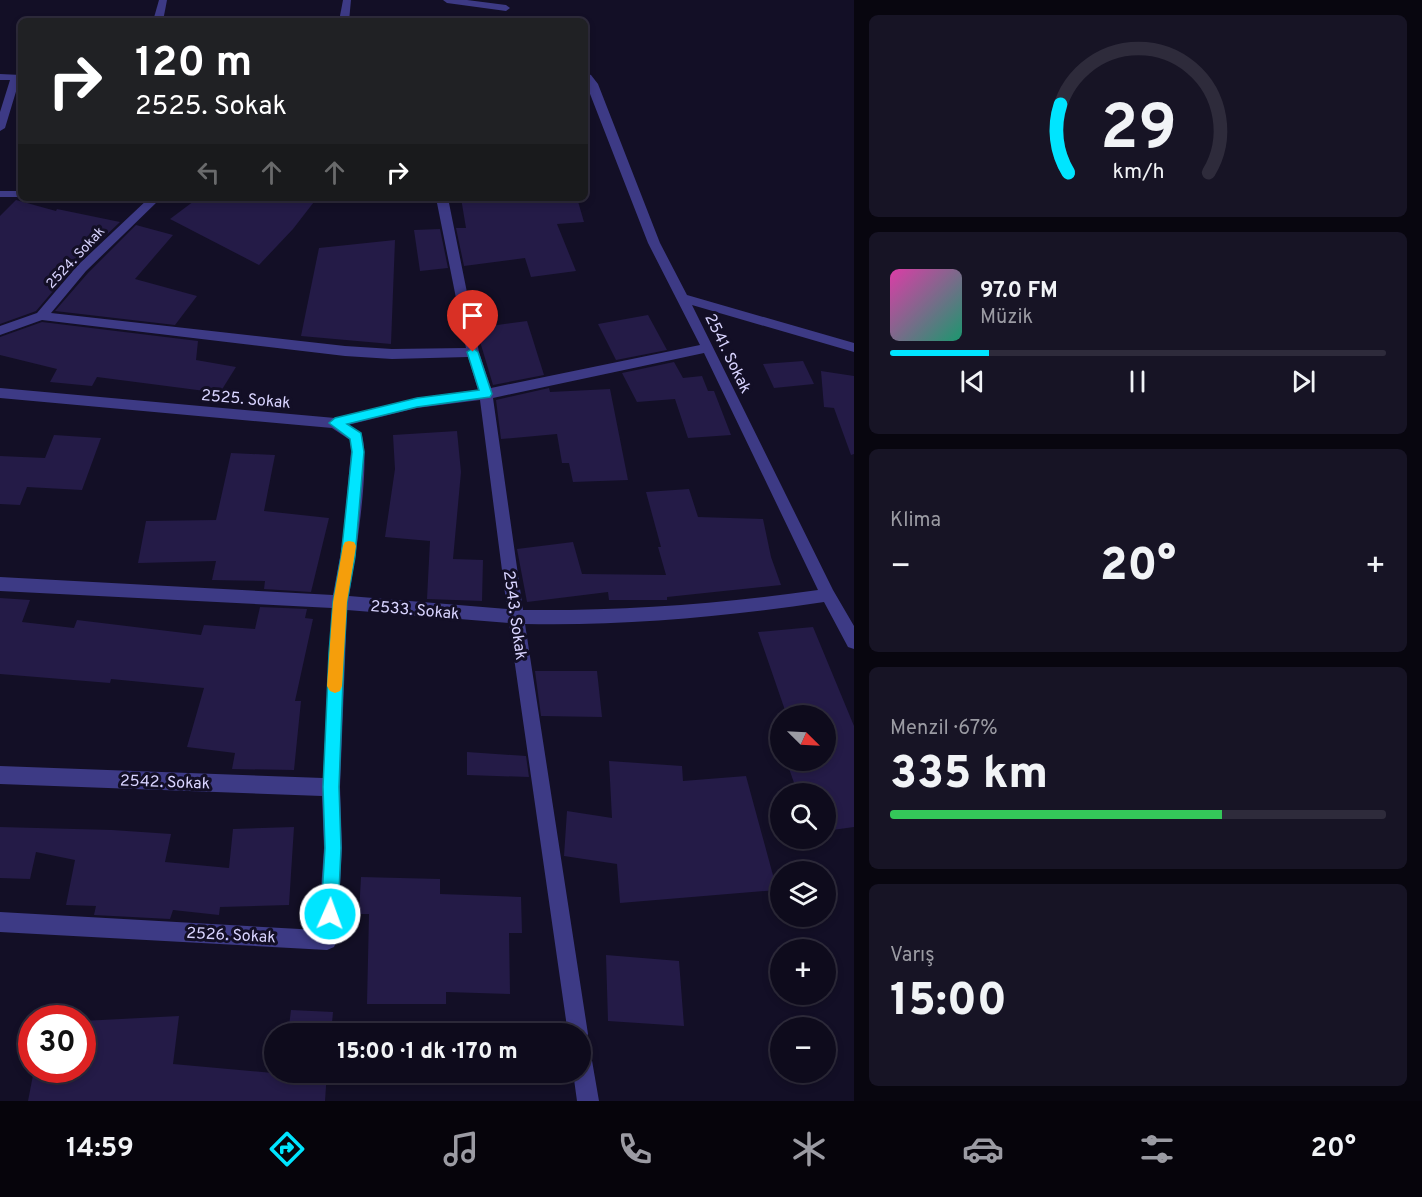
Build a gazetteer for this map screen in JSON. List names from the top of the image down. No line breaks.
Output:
{"streets":{"street":["2524. Sokak","2541. Sokak","2525. Sokak","2533. Sokak","2543. Sokak","2542. Sokak","2526. Sokak"]},"crossings":[["2541. Sokak","2525. Sokak"],["2541. Sokak","2533. Sokak"],["2525. Sokak","2543. Sokak"],["2525. Sokak","2526. Sokak"],["2533. Sokak","2543. Sokak"],["2533. Sokak","2526. Sokak"],["2542. Sokak","2526. Sokak"]],"north":"bottom right","page":{"turn":["120 m","2525. Sokak"],"song":["97.0 FM","Müzik"],"tile":["Klima",["Menzil · 67%","335 km"],["Varış","15:00"]],"heat":["−","20°","+"],"map_buttons":["+","−"],"limit":"30","trip":"15:00 · 1 dk · 170 m","tabs":["14:59","20°"],"gauge":["29","km/h"]}}
